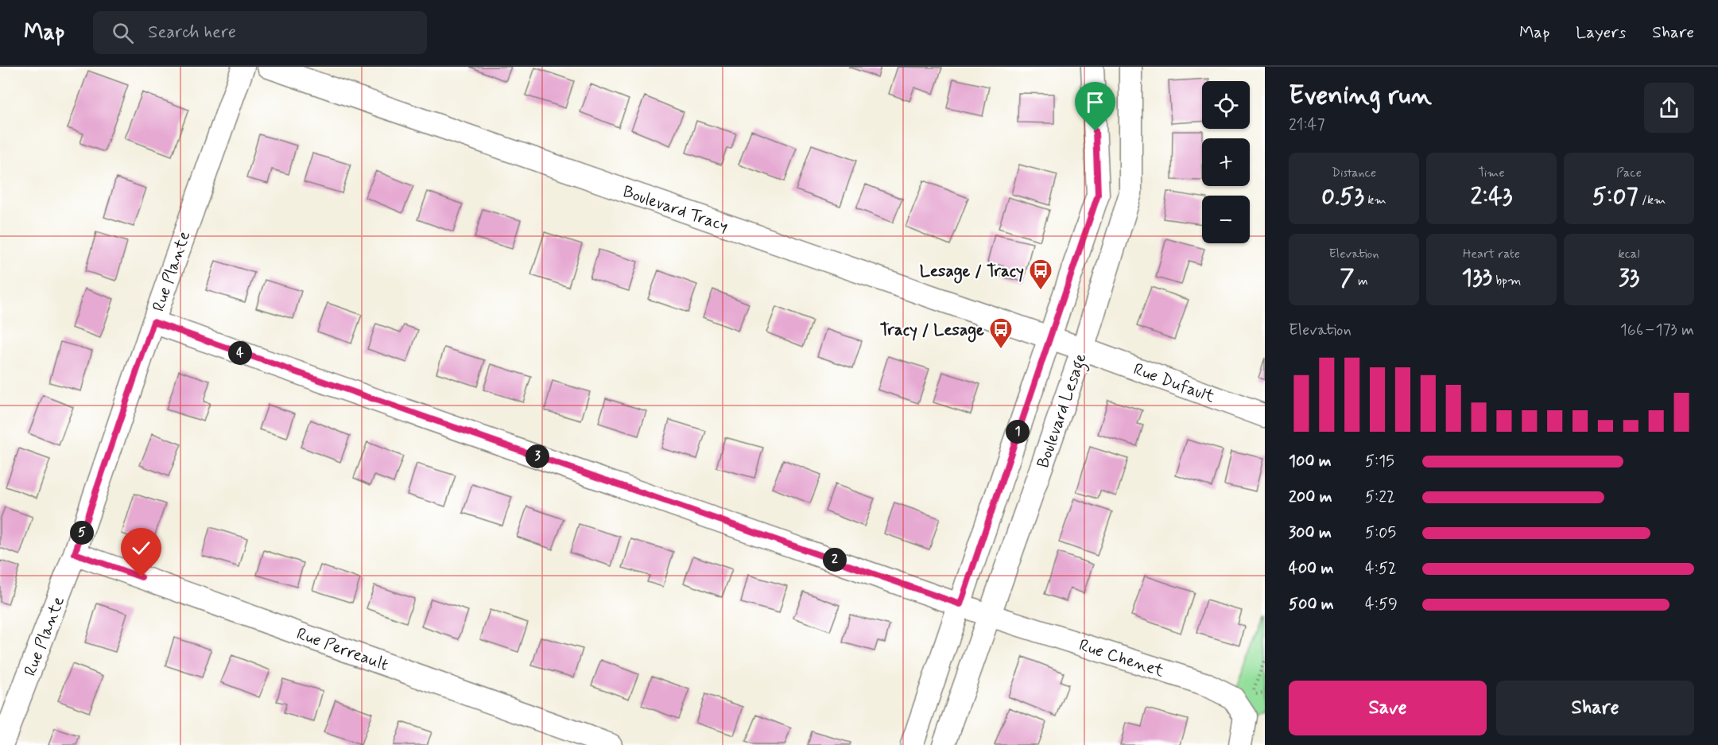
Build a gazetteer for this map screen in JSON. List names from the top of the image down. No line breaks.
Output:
{"streets":{"street":["Boulevard Tracy","Rue Plante","Rue Dufault","Boulevard Lesage","Rue Perreault","Rue Chenet"]},"crossings":[["Boulevard Tracy","Rue Dufault"],["Boulevard Tracy","Boulevard Lesage"],["Rue Plante","Rue Perreault"],["Rue Plante","Rue Chenet"],["Rue Dufault","Boulevard Lesage"],["Boulevard Lesage","Rue Chenet"]],"places":{"bus stop":["Lesage / Tracy","Tracy / Lesage"]},"page":{"header":"Map","search":"Search here","nav":["Map","Layers","Share"],"heading":["Evening run","21:47"],"map_buttons":["+","−"],"stats":[["Distance","0.53 km"],["Time","2:43"],["Pace","5:07 /km"],["Elevation","7 m"],["Heart rate","133 bpm"],["kcal","33"]],"chart":["Elevation","166–173 m"],"pins":["4","1","3","5","2"],"list":[{"name":"100 m","note":"5:15"},{"name":"200 m","note":"5:22"},{"name":"300 m","note":"5:05"},{"name":"400 m","note":"4:52"},{"name":"500 m","note":"4:59"}],"buttons":["Save","Share"]}}
